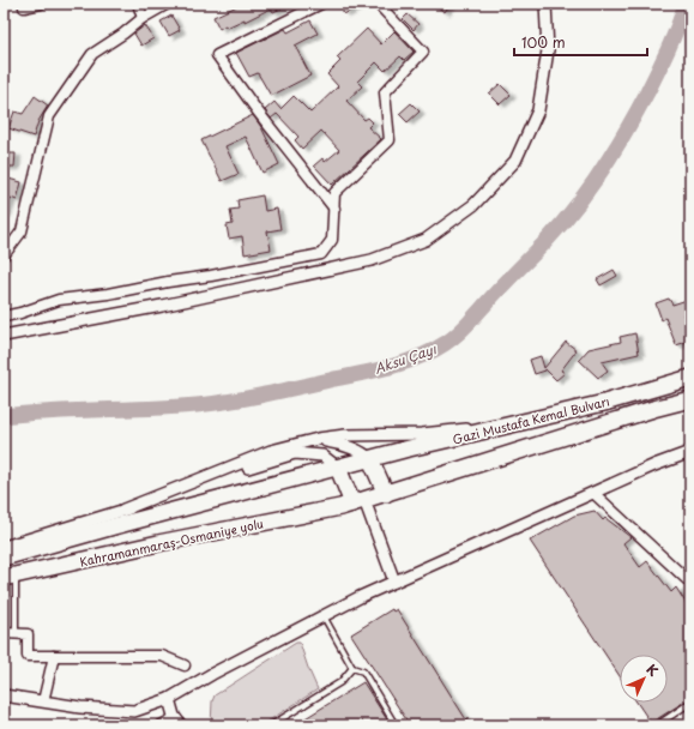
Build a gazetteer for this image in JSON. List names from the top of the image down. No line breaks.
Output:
{"streets":{"highway":["Gazi Mustafa Kemal Bulvarı","Kahramanmaraş-Osmaniye yolu"]},"crossings":[["Gazi Mustafa Kemal Bulvarı","Kahramanmaraş-Osmaniye yolu"]],"water":["Aksu Çayı"],"scale_bar":"100 m","north":"top right"}
